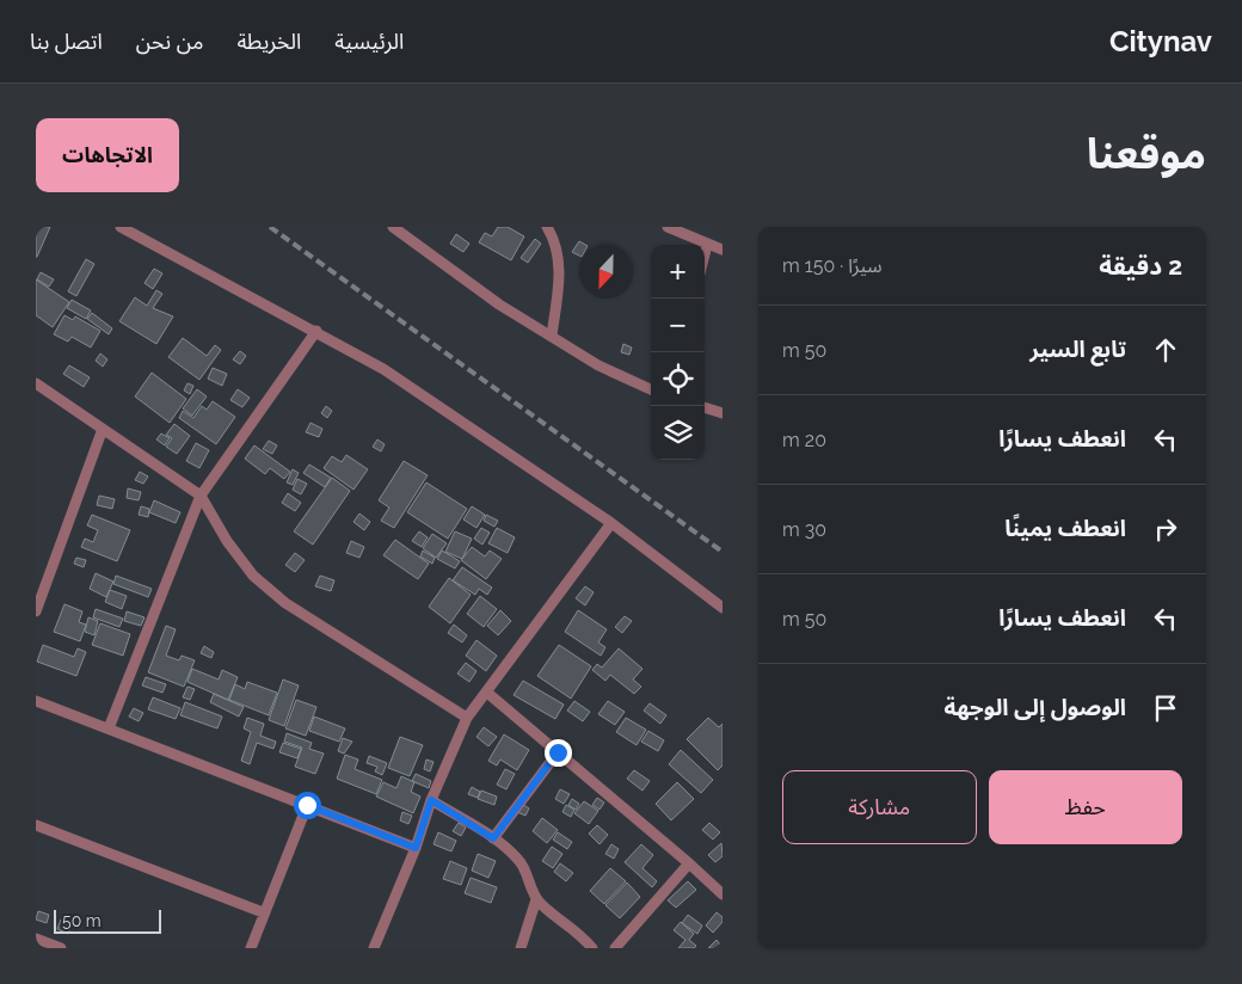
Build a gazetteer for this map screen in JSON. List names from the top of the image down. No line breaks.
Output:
{"scale_bar":"50 m","north":"bottom","page":{"header":"Citynav","nav":["الرئيسية","الخريطة","من نحن","اتصل بنا"],"title":"موقعنا","buttons":["الاتجاهات",["حفظ","مشاركة"]],"heading":["2 دقيقة","سيرًا · 150 m"],"map_buttons":["+","−"],"list":[["تابع السير","50 m"],["انعطف يسارًا","20 m"],["انعطف يمينًا","30 m"],["انعطف يسارًا","50 m"],"الوصول إلى الوجهة"],"scale":"50 m"}}
